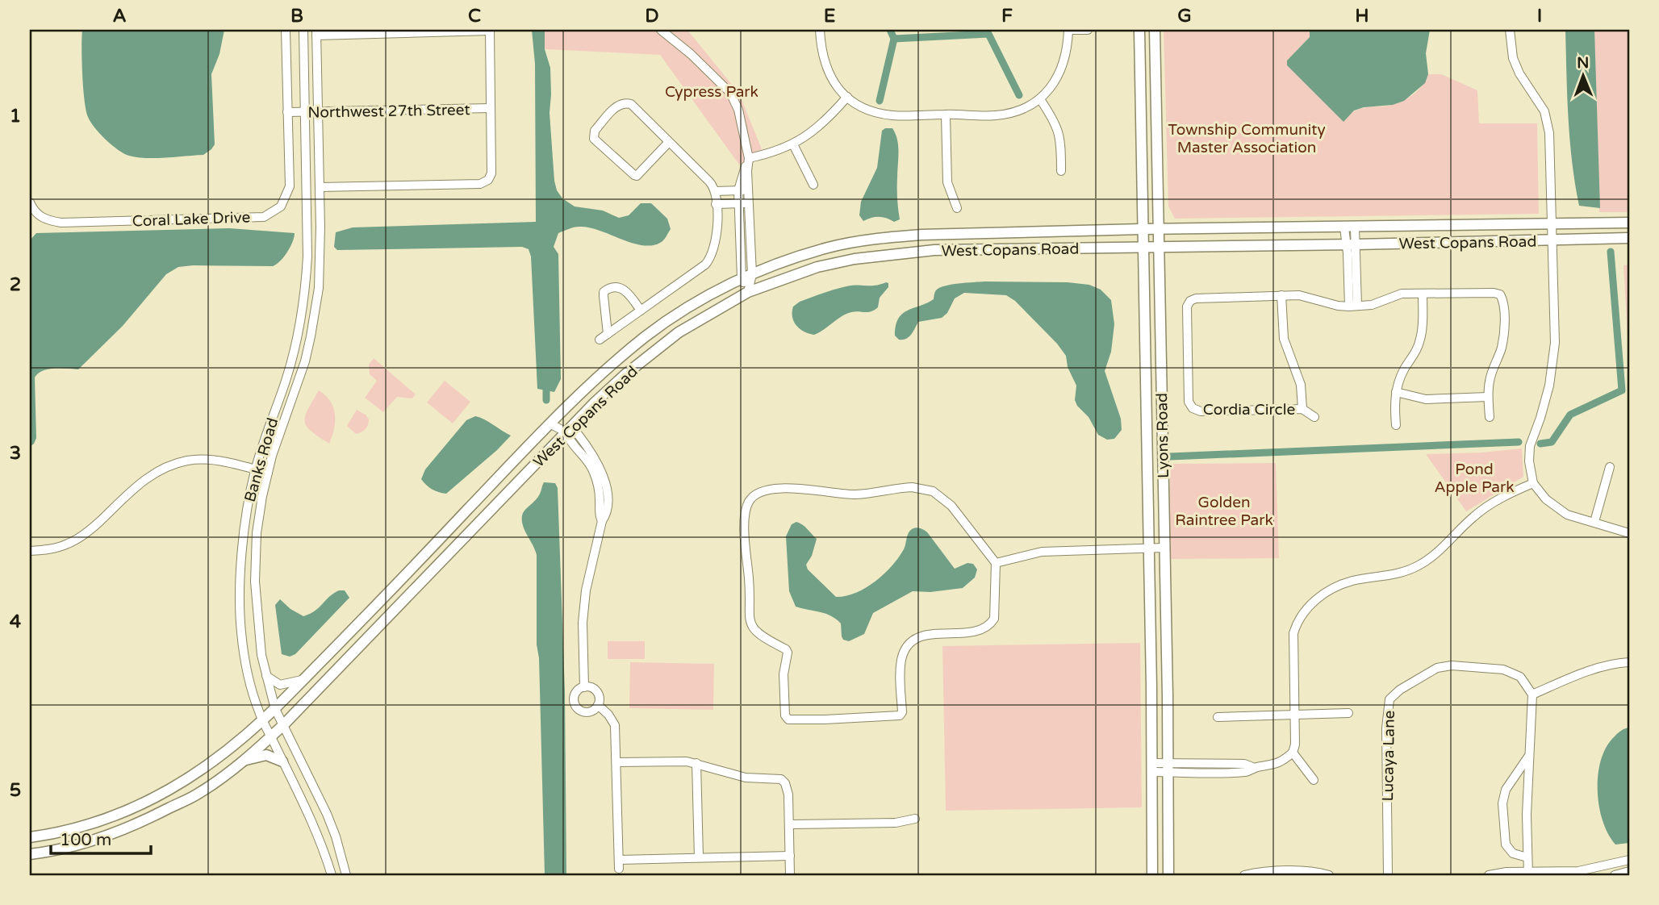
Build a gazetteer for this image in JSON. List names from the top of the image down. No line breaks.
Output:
{"streets":{"main road":["West Copans Road","Lyons Road"],"street":["Northwest 27th Street","Coral Lake Drive","Cordia Circle","Banks Road","Lucaya Lane"]},"crossings":[["Northwest 27th Street","Coral Lake Drive"],["Northwest 27th Street","Banks Road"],["West Copans Road","Lyons Road"],["West Copans Road","Banks Road"]],"parks":["Cypress Park","Township Community Master Association","Pond Apple Park","Golden Raintree Park"],"scale_bar":"100 m","north":"top","grid":{"columns":["A","B","C","D","E","F","G","H","I"],"rows":["1","2","3","4","5"]}}
